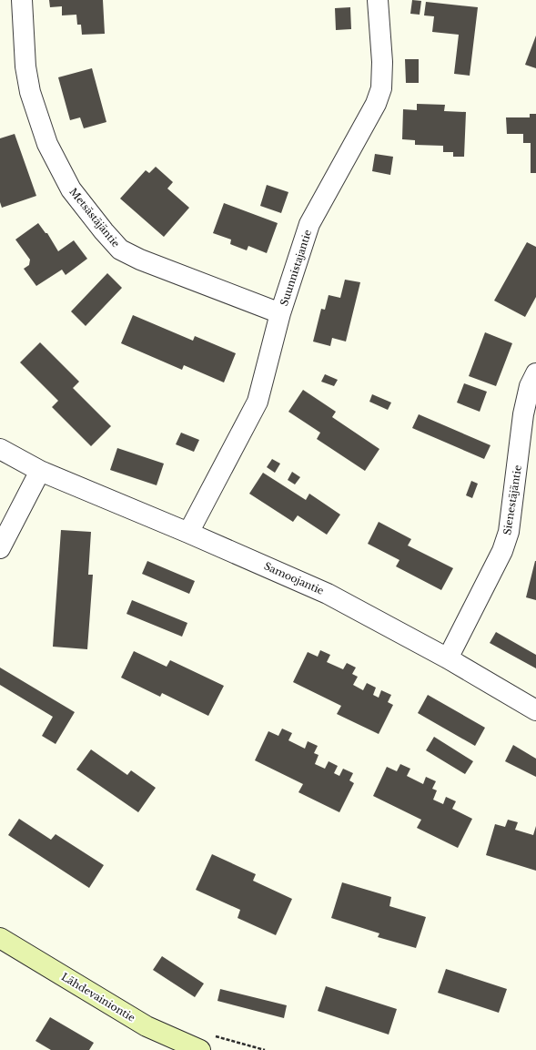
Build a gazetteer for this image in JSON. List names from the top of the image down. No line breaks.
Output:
{"streets":{"street":["Metsästäjäntie","Suunnistajantie","Sienestäjäntie","Samoojantie","Lähdevainiontie"]},"crossings":[["Metsästäjäntie","Suunnistajantie"],["Suunnistajantie","Samoojantie"],["Sienestäjäntie","Samoojantie"]]}
